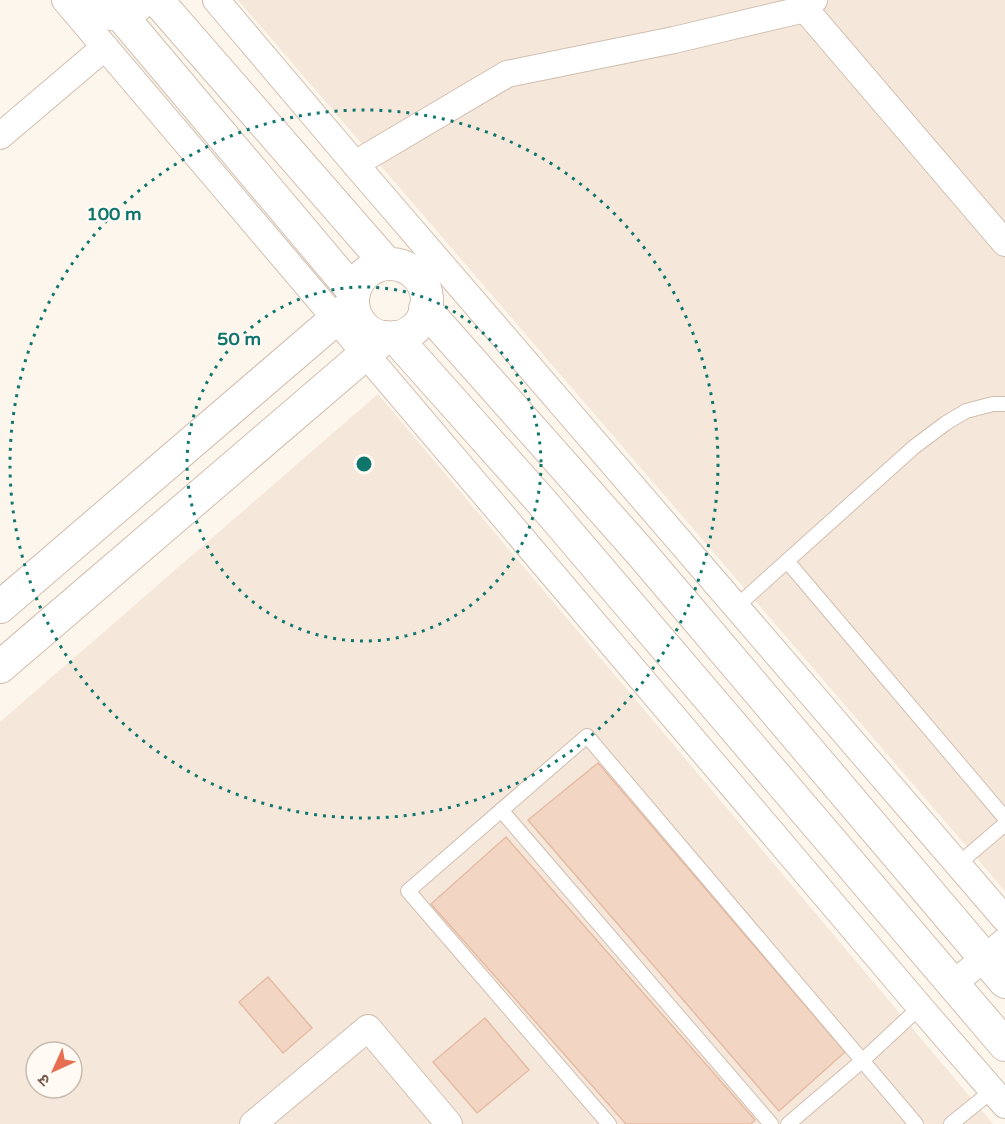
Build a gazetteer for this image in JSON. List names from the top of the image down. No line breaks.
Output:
{"north":"bottom left","rings":["100 m","50 m"]}
